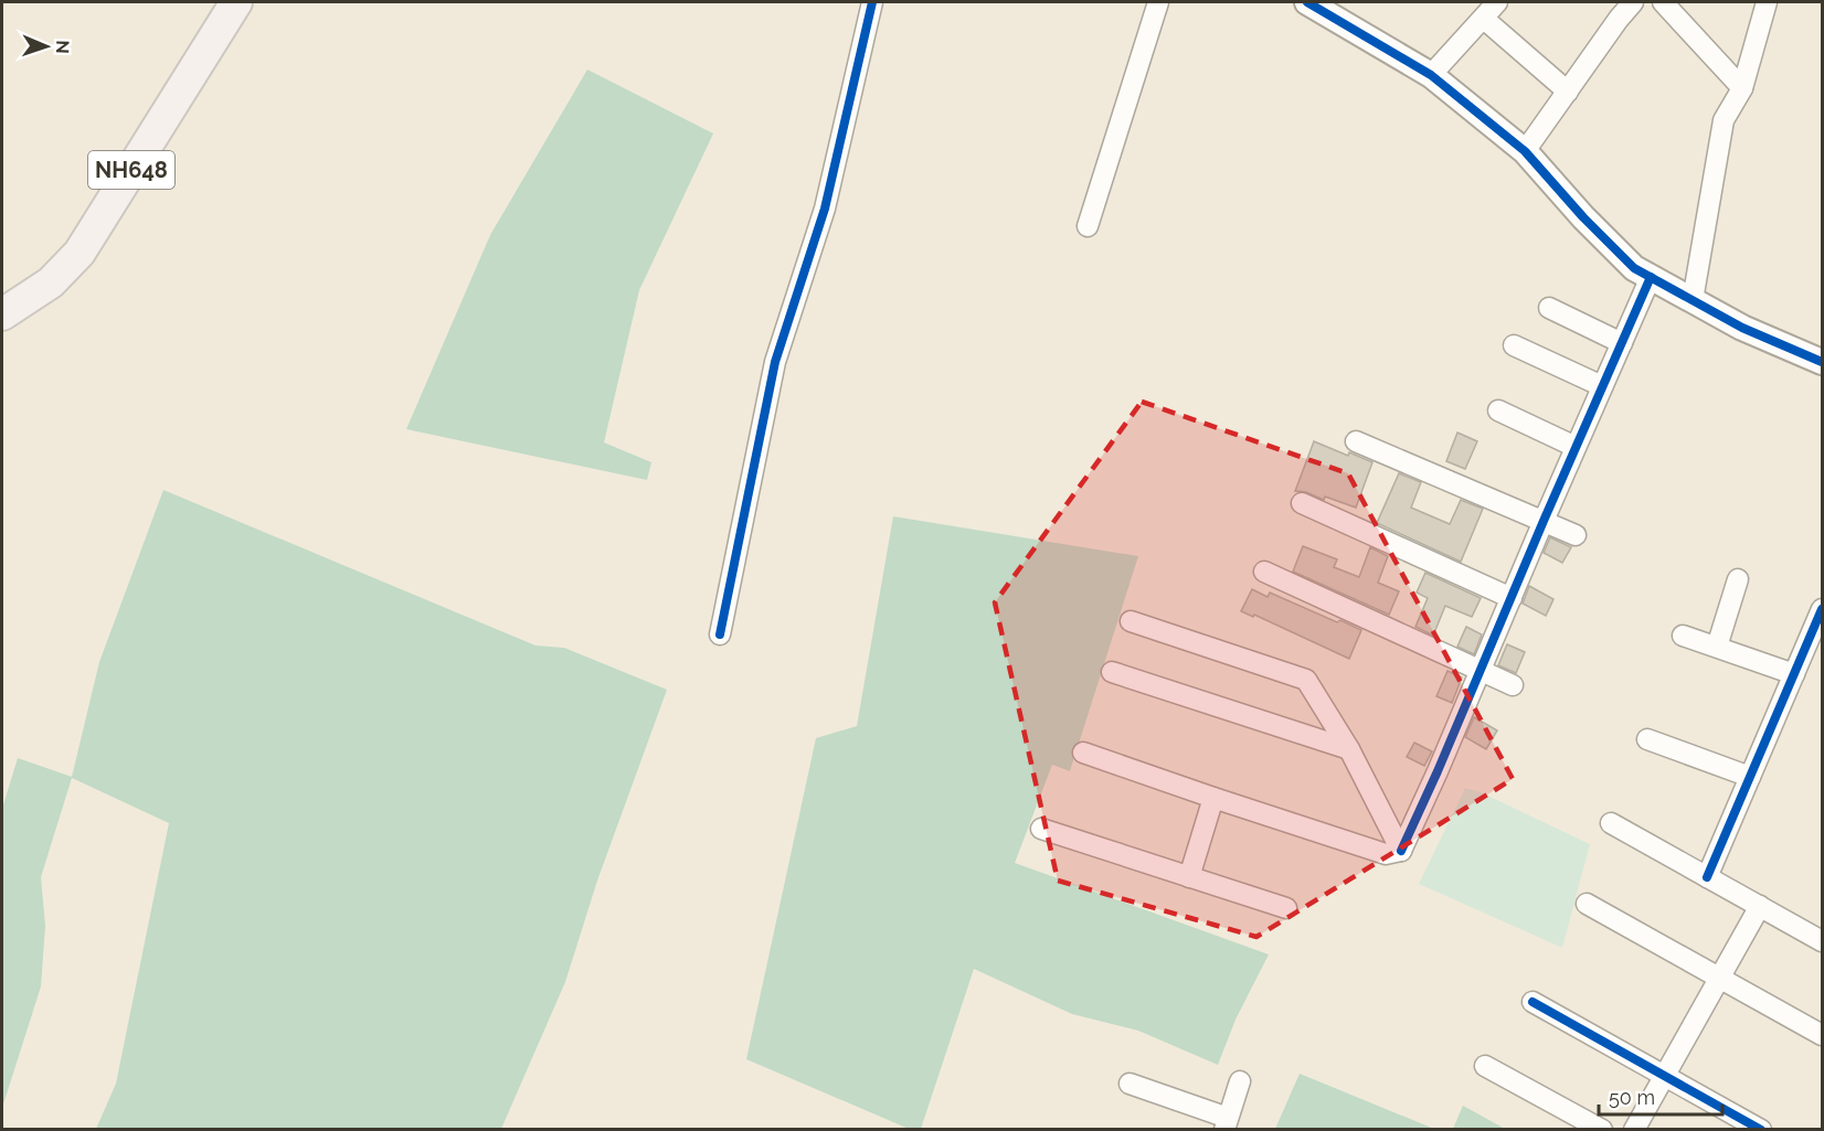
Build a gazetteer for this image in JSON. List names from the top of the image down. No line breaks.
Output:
{"streets":{"highway":["NH648"]},"scale_bar":"50 m","north":"right"}
